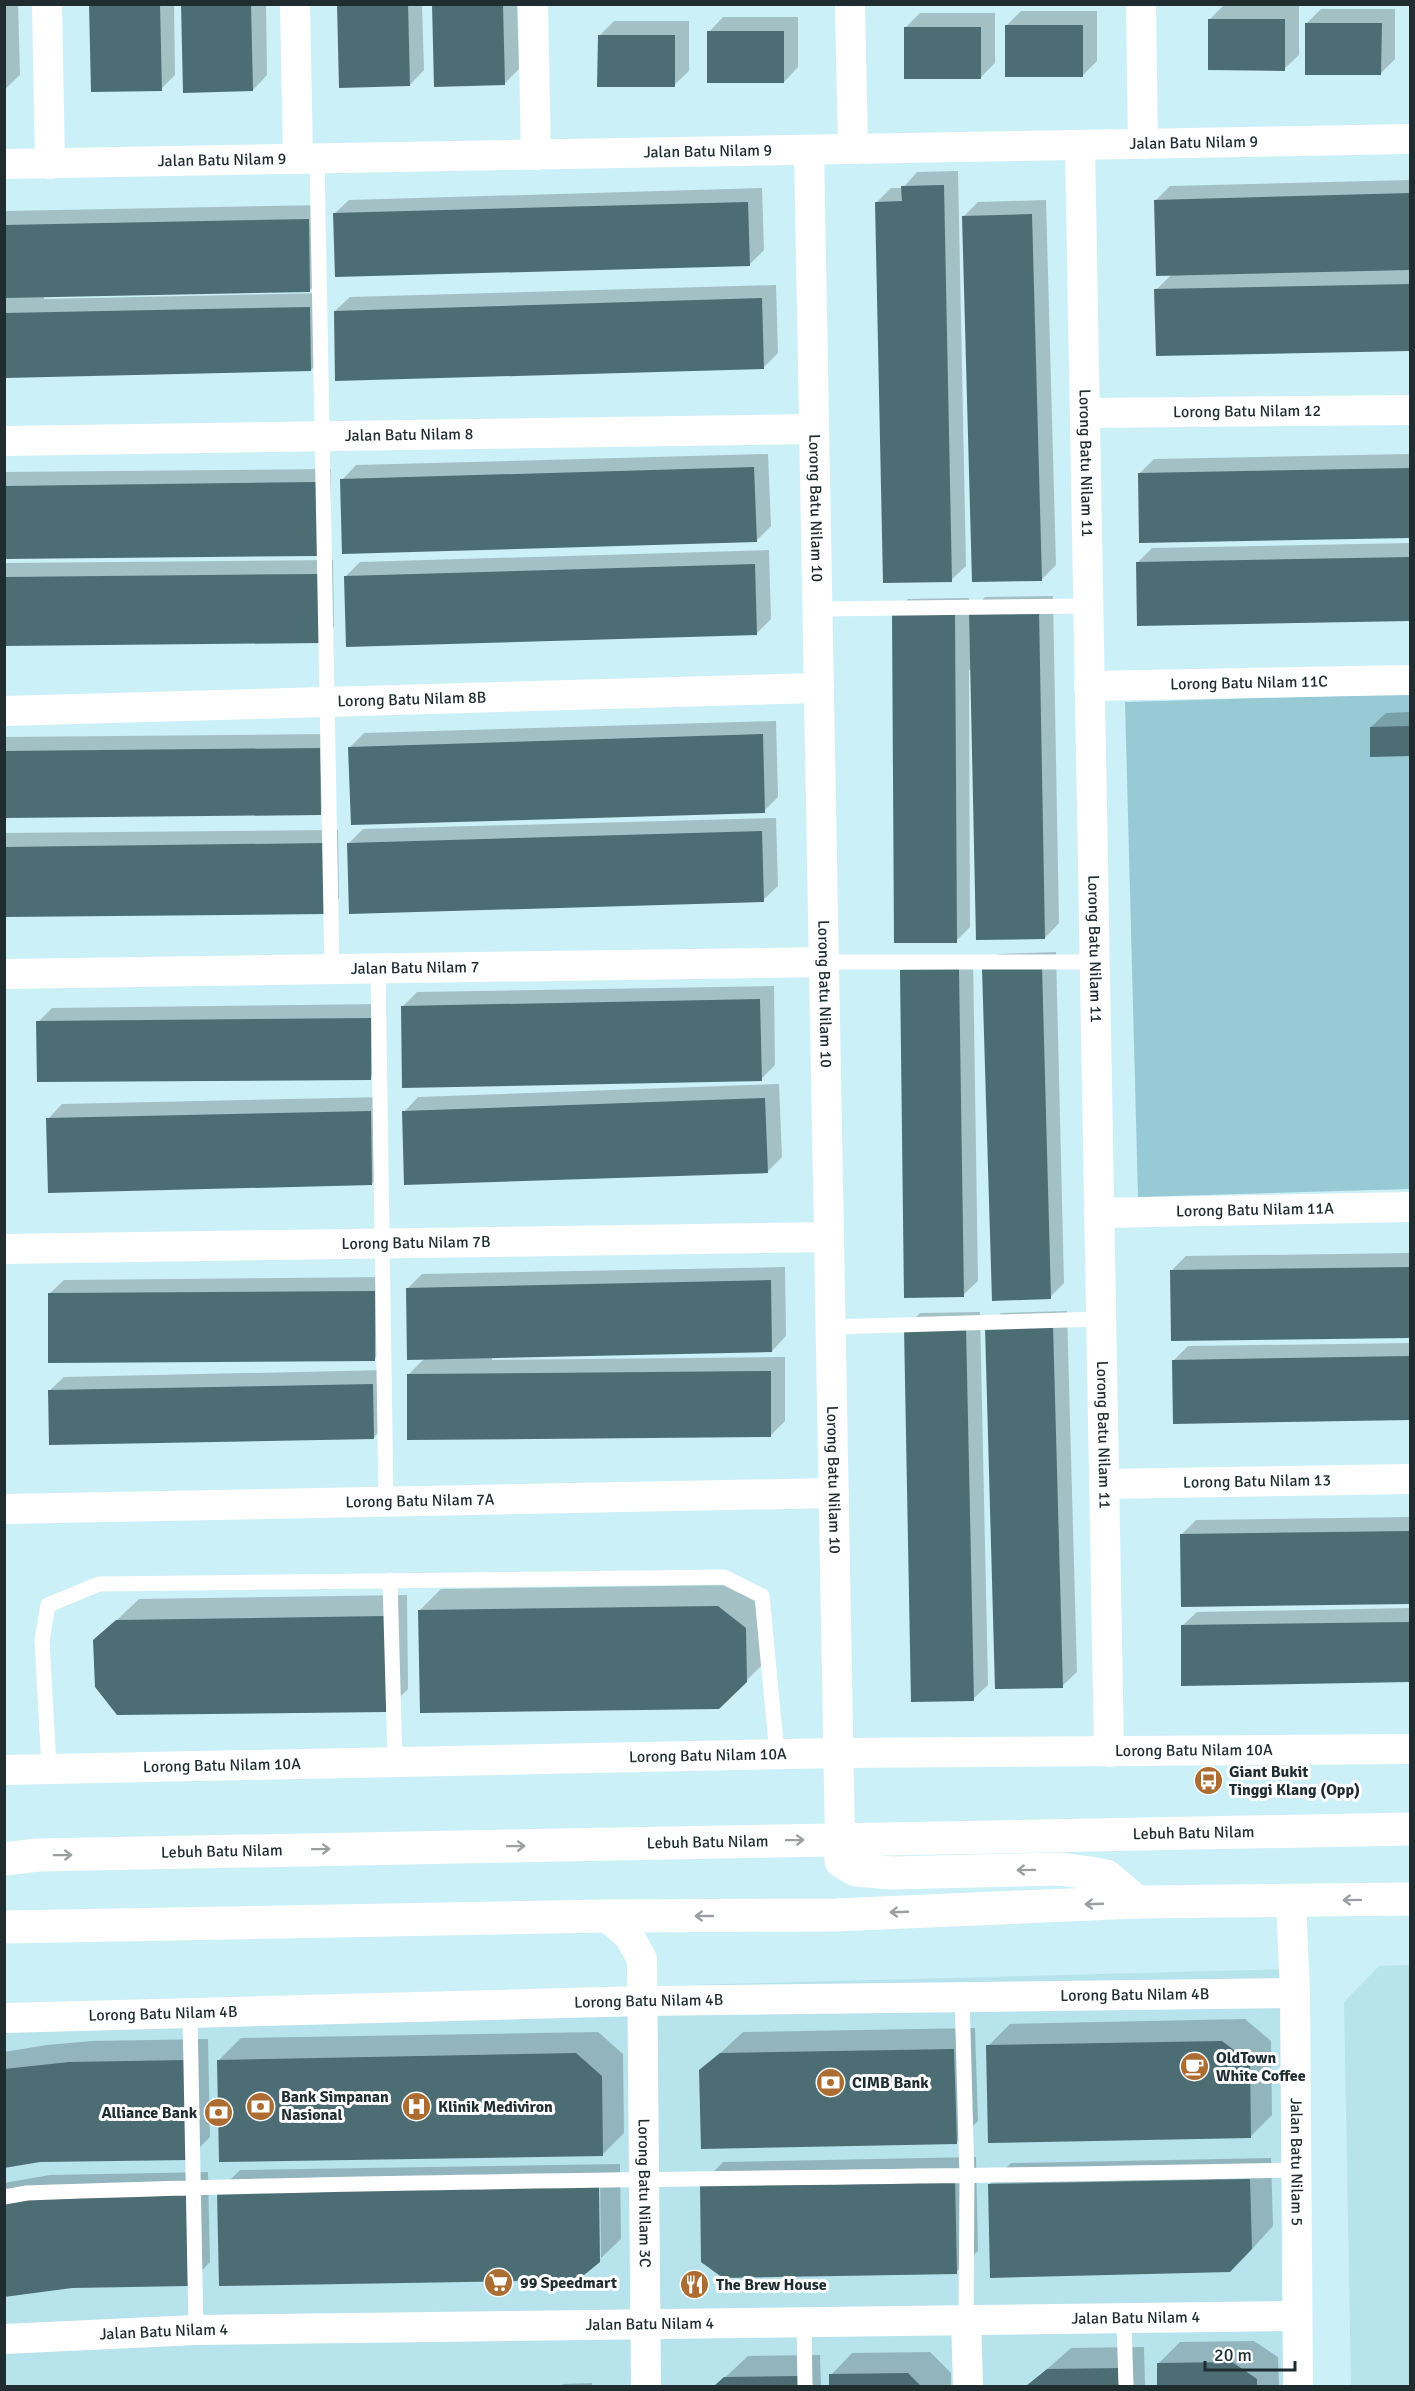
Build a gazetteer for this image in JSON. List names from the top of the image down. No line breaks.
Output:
{"streets":{"main road":["Lebuh Batu Nilam"],"street":["Jalan Batu Nilam 9","Lorong Batu Nilam 12","Jalan Batu Nilam 8","Lorong Batu Nilam 11","Lorong Batu Nilam 10","Lorong Batu Nilam 11C","Lorong Batu Nilam 8B","Jalan Batu Nilam 7","Lorong Batu Nilam 11A","Lorong Batu Nilam 7B","Lorong Batu Nilam 13","Lorong Batu Nilam 7A","Lorong Batu Nilam 10A","Lorong Batu Nilam 4B","Jalan Batu Nilam 5","Lorong Batu Nilam 3C","Jalan Batu Nilam 4"]},"crossings":[["Jalan Batu Nilam 9","Lorong Batu Nilam 11"],["Jalan Batu Nilam 9","Lorong Batu Nilam 10"],["Lorong Batu Nilam 12","Lorong Batu Nilam 11"],["Jalan Batu Nilam 8","Lorong Batu Nilam 10"],["Lorong Batu Nilam 11","Lorong Batu Nilam 11C"],["Lorong Batu Nilam 11","Lorong Batu Nilam 11A"],["Lorong Batu Nilam 11","Lorong Batu Nilam 13"],["Lorong Batu Nilam 11","Lorong Batu Nilam 10A"],["Lorong Batu Nilam 10","Lorong Batu Nilam 8B"],["Lorong Batu Nilam 10","Jalan Batu Nilam 7"],["Lorong Batu Nilam 10","Lorong Batu Nilam 7B"],["Lorong Batu Nilam 10","Lorong Batu Nilam 7A"],["Lorong Batu Nilam 10","Lorong Batu Nilam 10A"],["Lorong Batu Nilam 10","Lebuh Batu Nilam"],["Lorong Batu Nilam 4B","Jalan Batu Nilam 5"],["Lorong Batu Nilam 4B","Lorong Batu Nilam 3C"],["Jalan Batu Nilam 5","Jalan Batu Nilam 4"],["Lorong Batu Nilam 3C","Jalan Batu Nilam 4"]],"places":{"bus stop":["Giant Bukit Tinggi Klang (Opp)"],"cafe":["OldTown White Coffee"],"bank":["CIMB Bank","Bank Simpanan Nasional","Alliance Bank"],"hospital":["Klinik Mediviron"],"supermarket":["99 Speedmart"],"restaurant":["The Brew House"]},"scale_bar":"20 m"}
